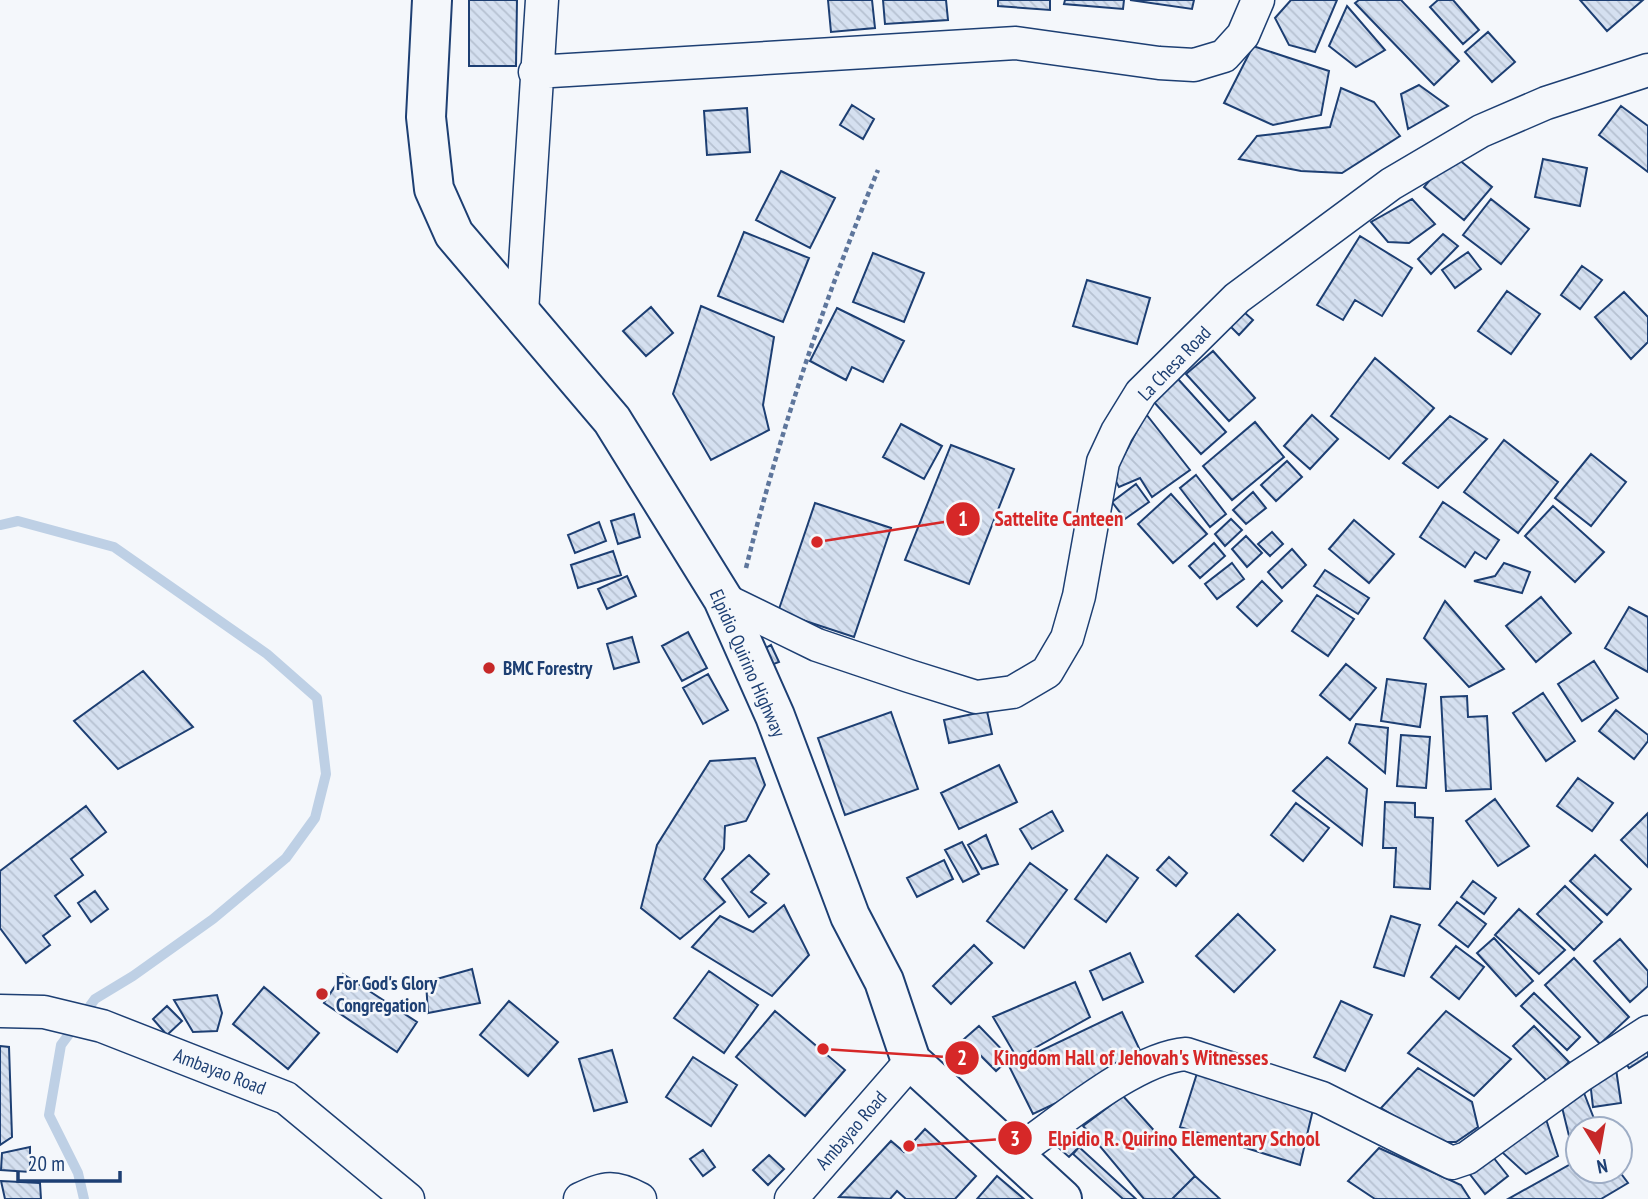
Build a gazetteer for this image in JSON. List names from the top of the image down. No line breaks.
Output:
{"streets":{"highway":["Elpidio Quirino Highway"],"street":["La Chesa Road","Ambayao Road"]},"crossings":[["La Chesa Road","Elpidio Quirino Highway"],["Elpidio Quirino Highway","Ambayao Road"]],"places":["Sattelite Canteen","BMC Forestry","For God's Glory Congregation","Kingdom Hall of Jehovah's Witnesses","Elpidio R. Quirino Elementary School"],"scale_bar":"20 m","north":"bottom"}
